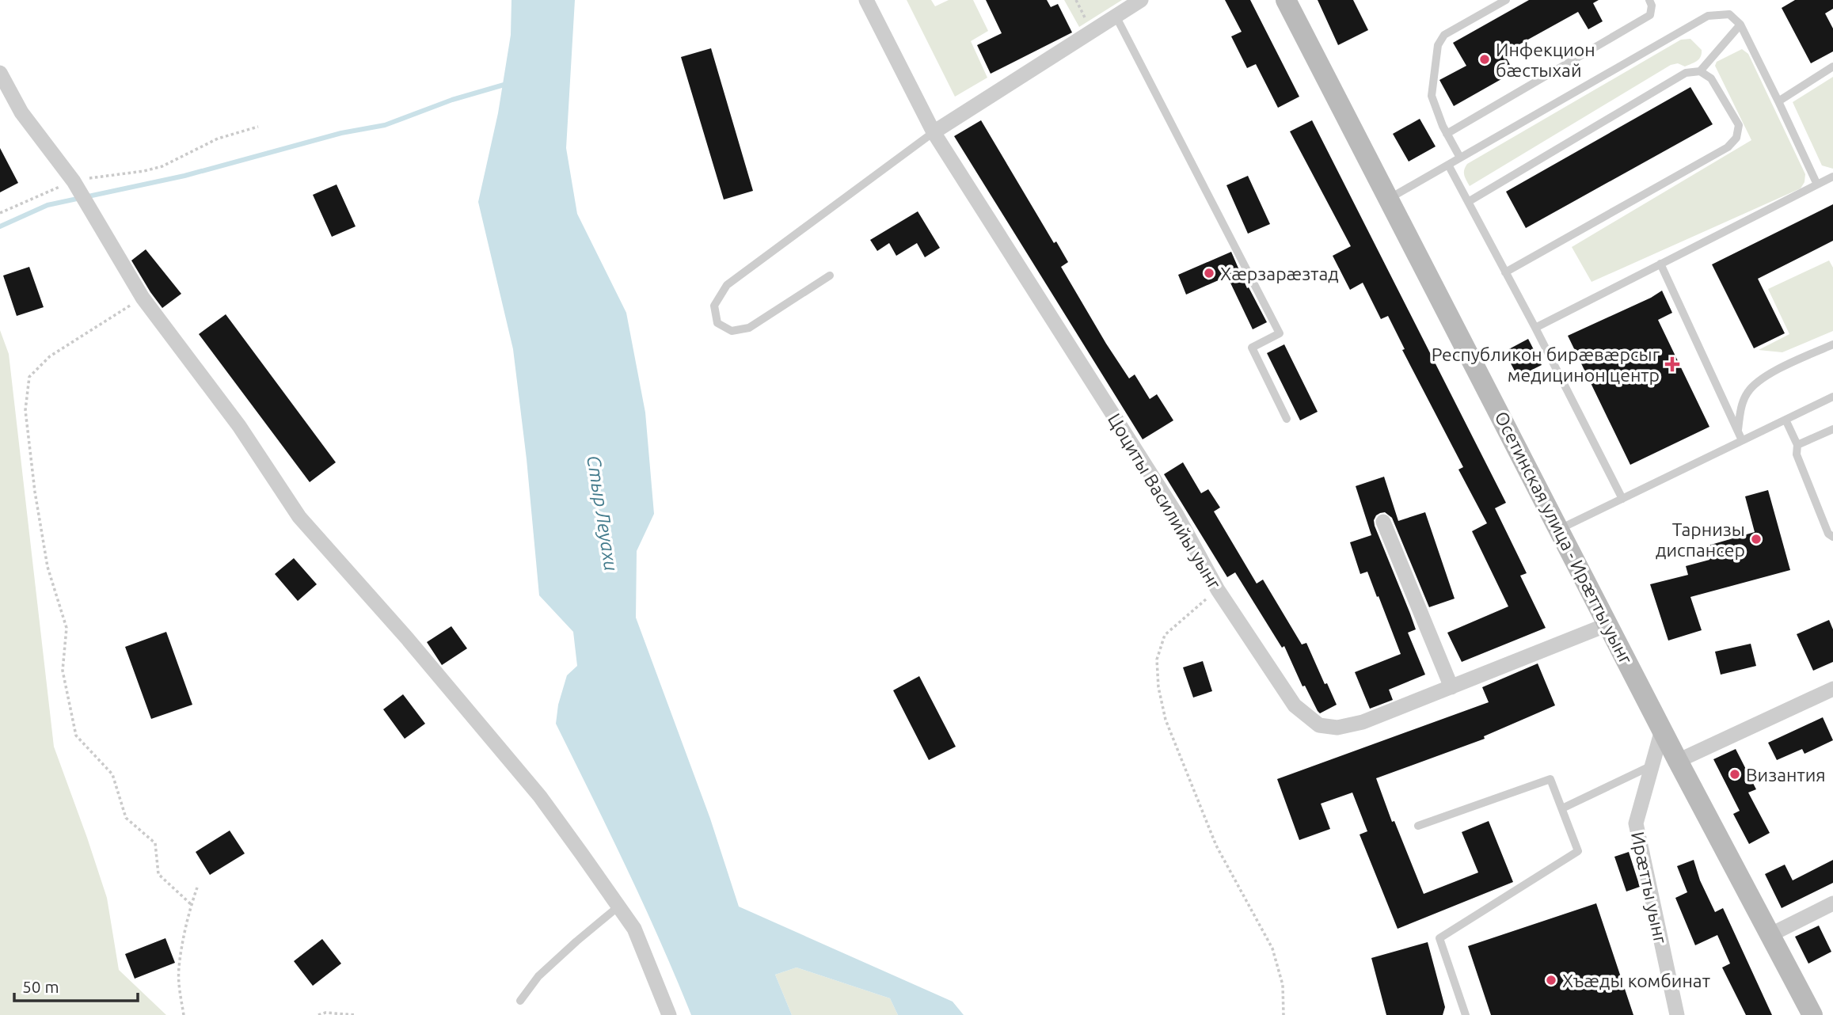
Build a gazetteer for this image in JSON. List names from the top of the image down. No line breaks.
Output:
{"streets":{"street":["Цоциты Василийы уынг","Осетинская улица - Ирæтты уынг","Ирæтты уынг"]},"crossings":[["Цоциты Василийы уынг","Осетинская улица - Ирæтты уынг"],["Осетинская улица - Ирæтты уынг","Ирæтты уынг"]],"water":["Стыр Леуахи"],"places":{"other":["Инфекцион бæстыхай","Хæрзарæзтад","Тарнизы диспансер","Византия","Хъæды комбинат"],"health":["Республикон бирæвæрсыг медицинон центр"]},"scale_bar":"50 m"}
